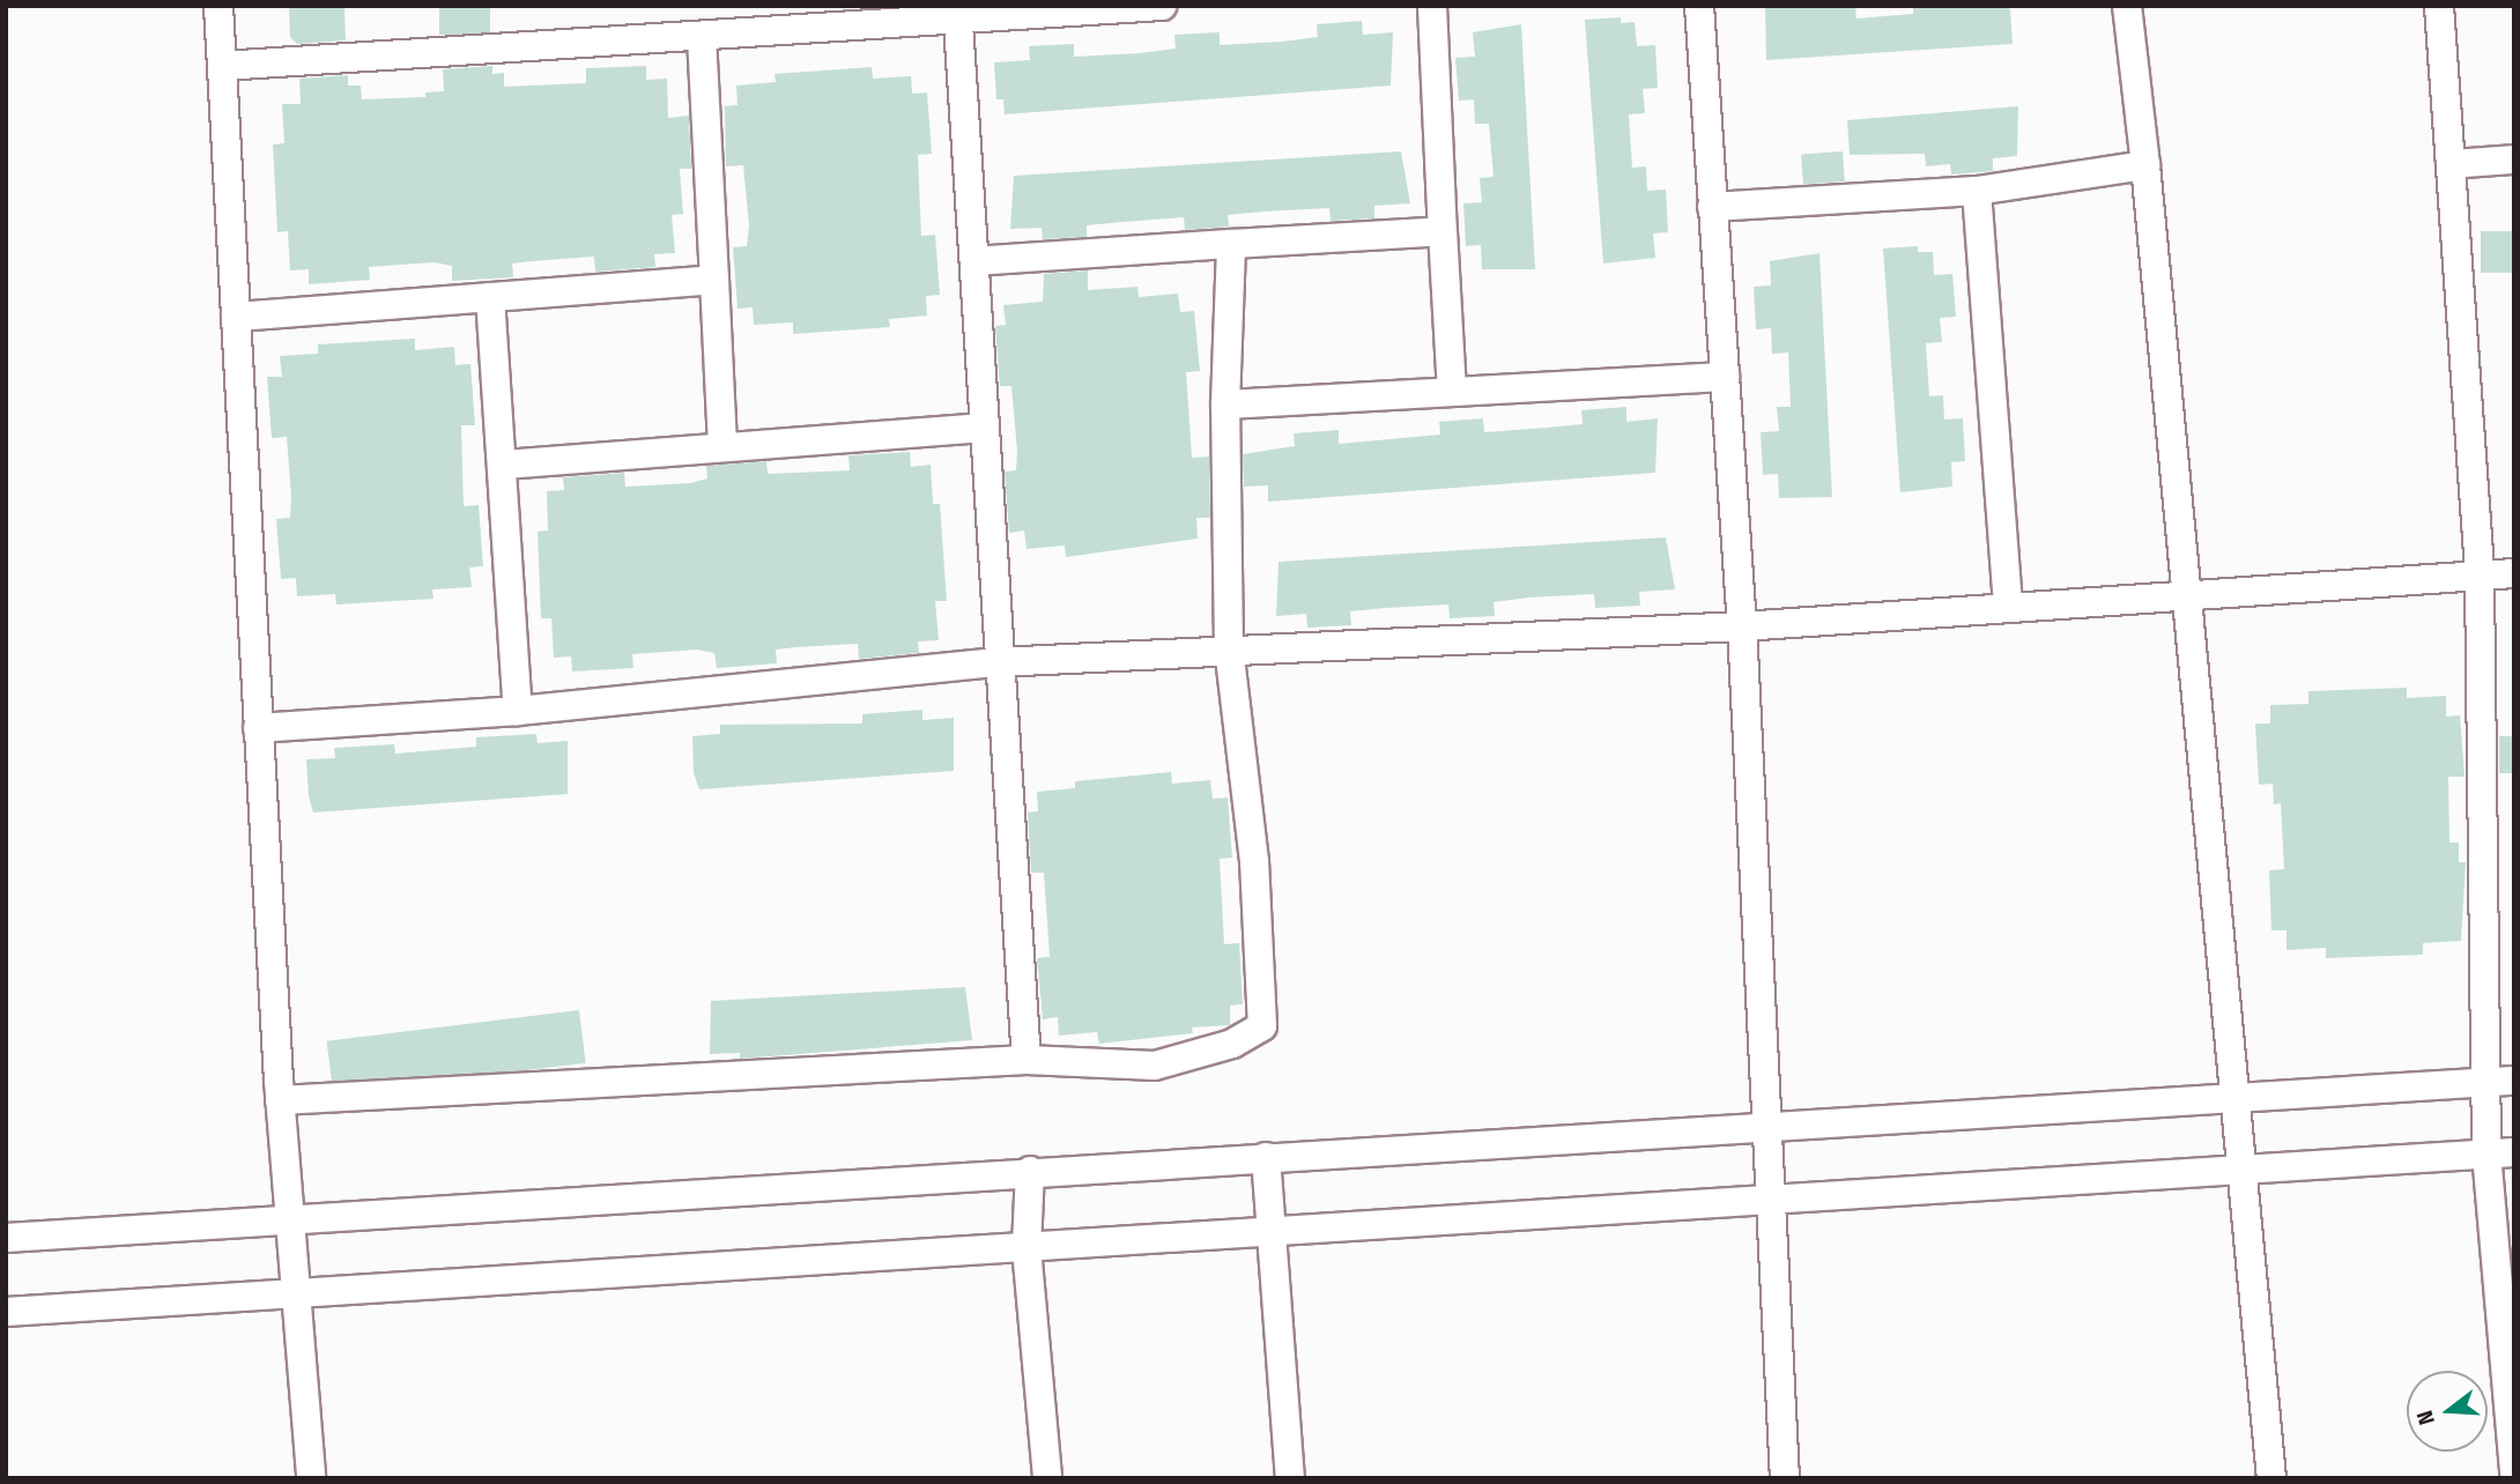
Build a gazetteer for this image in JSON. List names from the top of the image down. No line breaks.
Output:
{"north":"left"}
